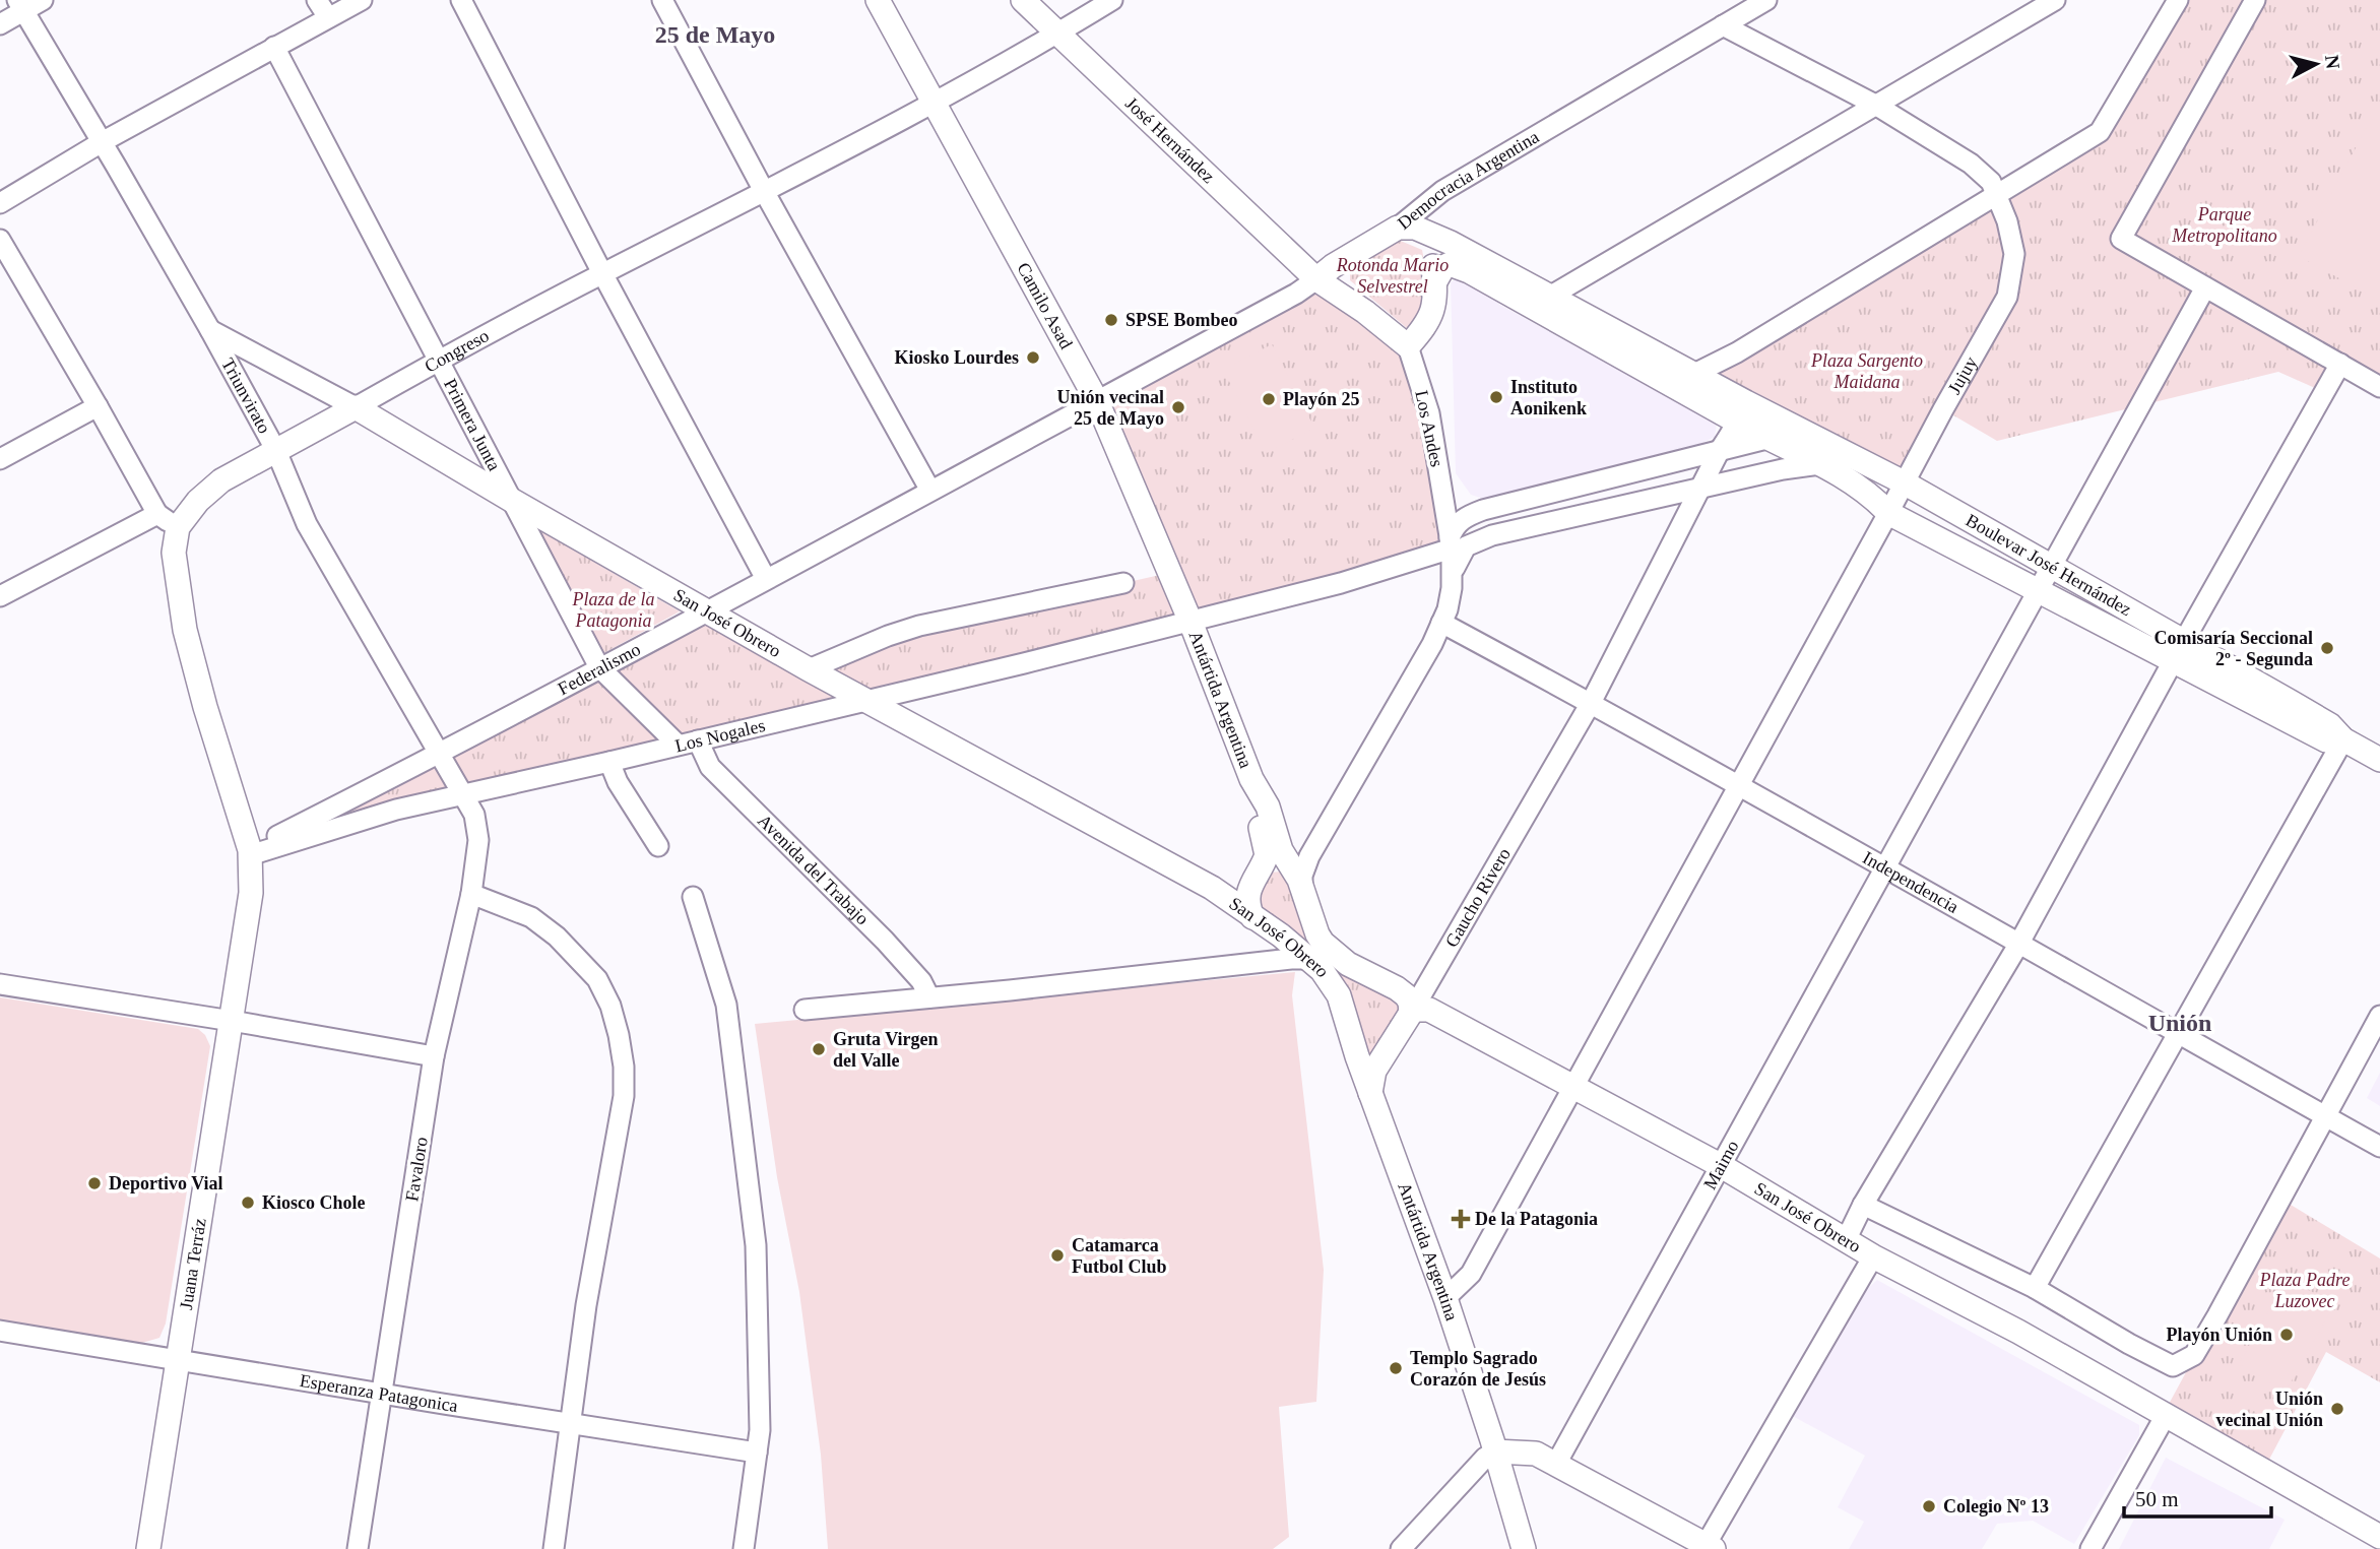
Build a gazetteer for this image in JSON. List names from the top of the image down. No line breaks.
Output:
{"streets":{"street":["José Hernández","Democracia Argentina","Camilo Asad","Congreso","Jujuy","Triunvirato","Primera Junta","Los Andes","Boulevar José Hernández","San José Obrero","Federalismo","Antártida Argentina","Los Nogales","Avenida del Trabajo","Independencia","Gaucho Rivero","Maimo","Favaloro","Juana Terráz","Esperanza Patagonica"]},"crossings":[["José Hernández","Democracia Argentina"],["José Hernández","Congreso"],["Democracia Argentina","Camilo Asad"],["Democracia Argentina","Boulevar José Hernández"],["Democracia Argentina","Federalismo"],["Camilo Asad","Congreso"],["Camilo Asad","Federalismo"],["Camilo Asad","Antártida Argentina"],["Camilo Asad","Los Nogales"],["Congreso","Triunvirato"],["Congreso","Primera Junta"],["Congreso","San José Obrero"],["Congreso","Juana Terráz"],["Jujuy","Boulevar José Hernández"],["Jujuy","San José Obrero"],["Jujuy","Antártida Argentina"],["Jujuy","Independencia"],["Triunvirato","San José Obrero"],["Triunvirato","Federalismo"],["Triunvirato","Los Nogales"],["Triunvirato","Favaloro"],["Primera Junta","San José Obrero"],["Primera Junta","Federalismo"],["Primera Junta","Los Nogales"],["Los Andes","San José Obrero"],["Los Andes","Antártida Argentina"],["Los Andes","Los Nogales"],["Los Andes","Independencia"],["Boulevar José Hernández","Gaucho Rivero"],["Boulevar José Hernández","Maimo"],["San José Obrero","Federalismo"],["San José Obrero","Antártida Argentina"],["San José Obrero","Los Nogales"],["San José Obrero","Gaucho Rivero"],["San José Obrero","Maimo"],["Federalismo","Los Nogales"],["Federalismo","Juana Terráz"],["Antártida Argentina","Los Nogales"],["Antártida Argentina","Gaucho Rivero"],["Los Nogales","Avenida del Trabajo"],["Los Nogales","Favaloro"],["Los Nogales","Juana Terráz"],["Independencia","Gaucho Rivero"],["Independencia","Maimo"],["Favaloro","Esperanza Patagonica"],["Juana Terráz","Esperanza Patagonica"]],"districts":["25 de Mayo","Unión"],"parks":["Parque Metropolitano","Rotonda Mario Selvestrel","Plaza Sargento Maidana","Plaza de la Patagonia","Plaza Padre Luzovec"],"places":{"other":["SPSE Bombeo","Kiosko Lourdes","Instituto Aonikenk","Playón 25","Unión vecinal 25 de Mayo","Comisaría Seccional 2º - Segunda","Gruta Virgen del Valle","Deportivo Vial","Kiosco Chole","Catamarca Futbol Club","Playón Unión","Templo Sagrado Corazón de Jesús","Unión vecinal Unión","Colegio Nº 13"],"health":["De la Patagonia"]},"scale_bar":"50 m","north":"right"}
